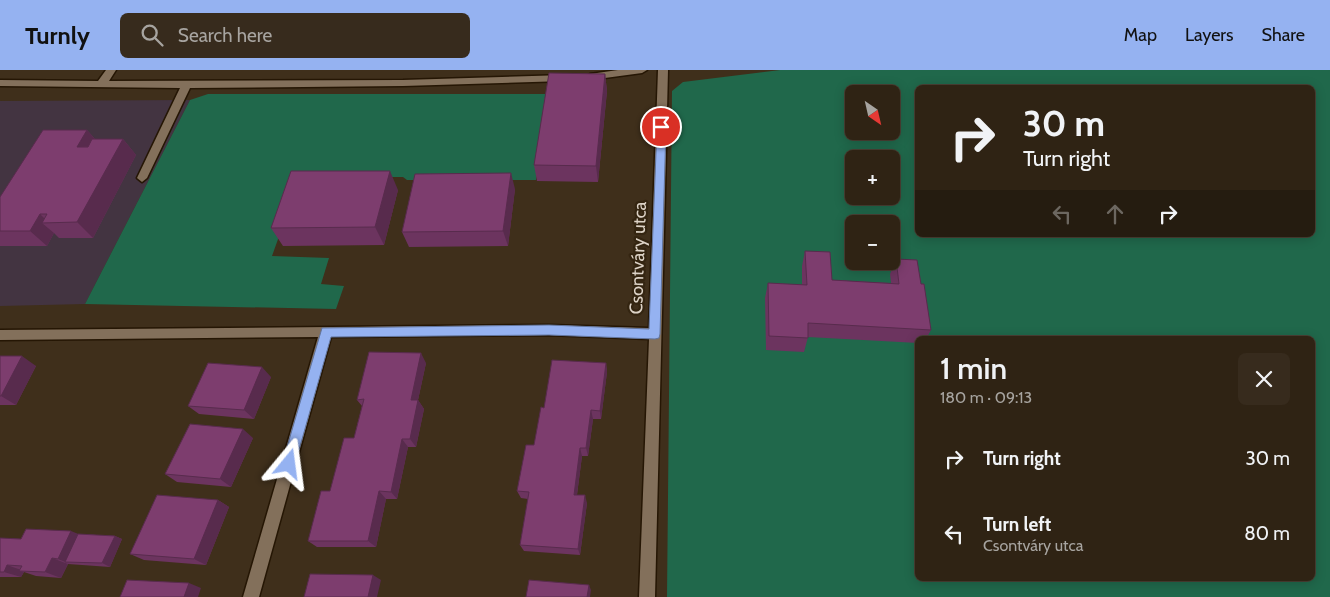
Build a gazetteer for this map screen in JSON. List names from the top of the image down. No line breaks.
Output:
{"streets":{"street":["Csontváry utca"]},"north":"bottom right","page":{"header":"Turnly","search":"Search here","nav":["Map","Layers","Share"],"map_buttons":["+","−"],"turn":["30 m","Turn right"],"heading":["1 min","180 m · 09:13"],"list":[{"name":"Turn right","value":"30 m"},{"name":"Turn left","note":"Csontváry utca","value":"80 m"}]}}
